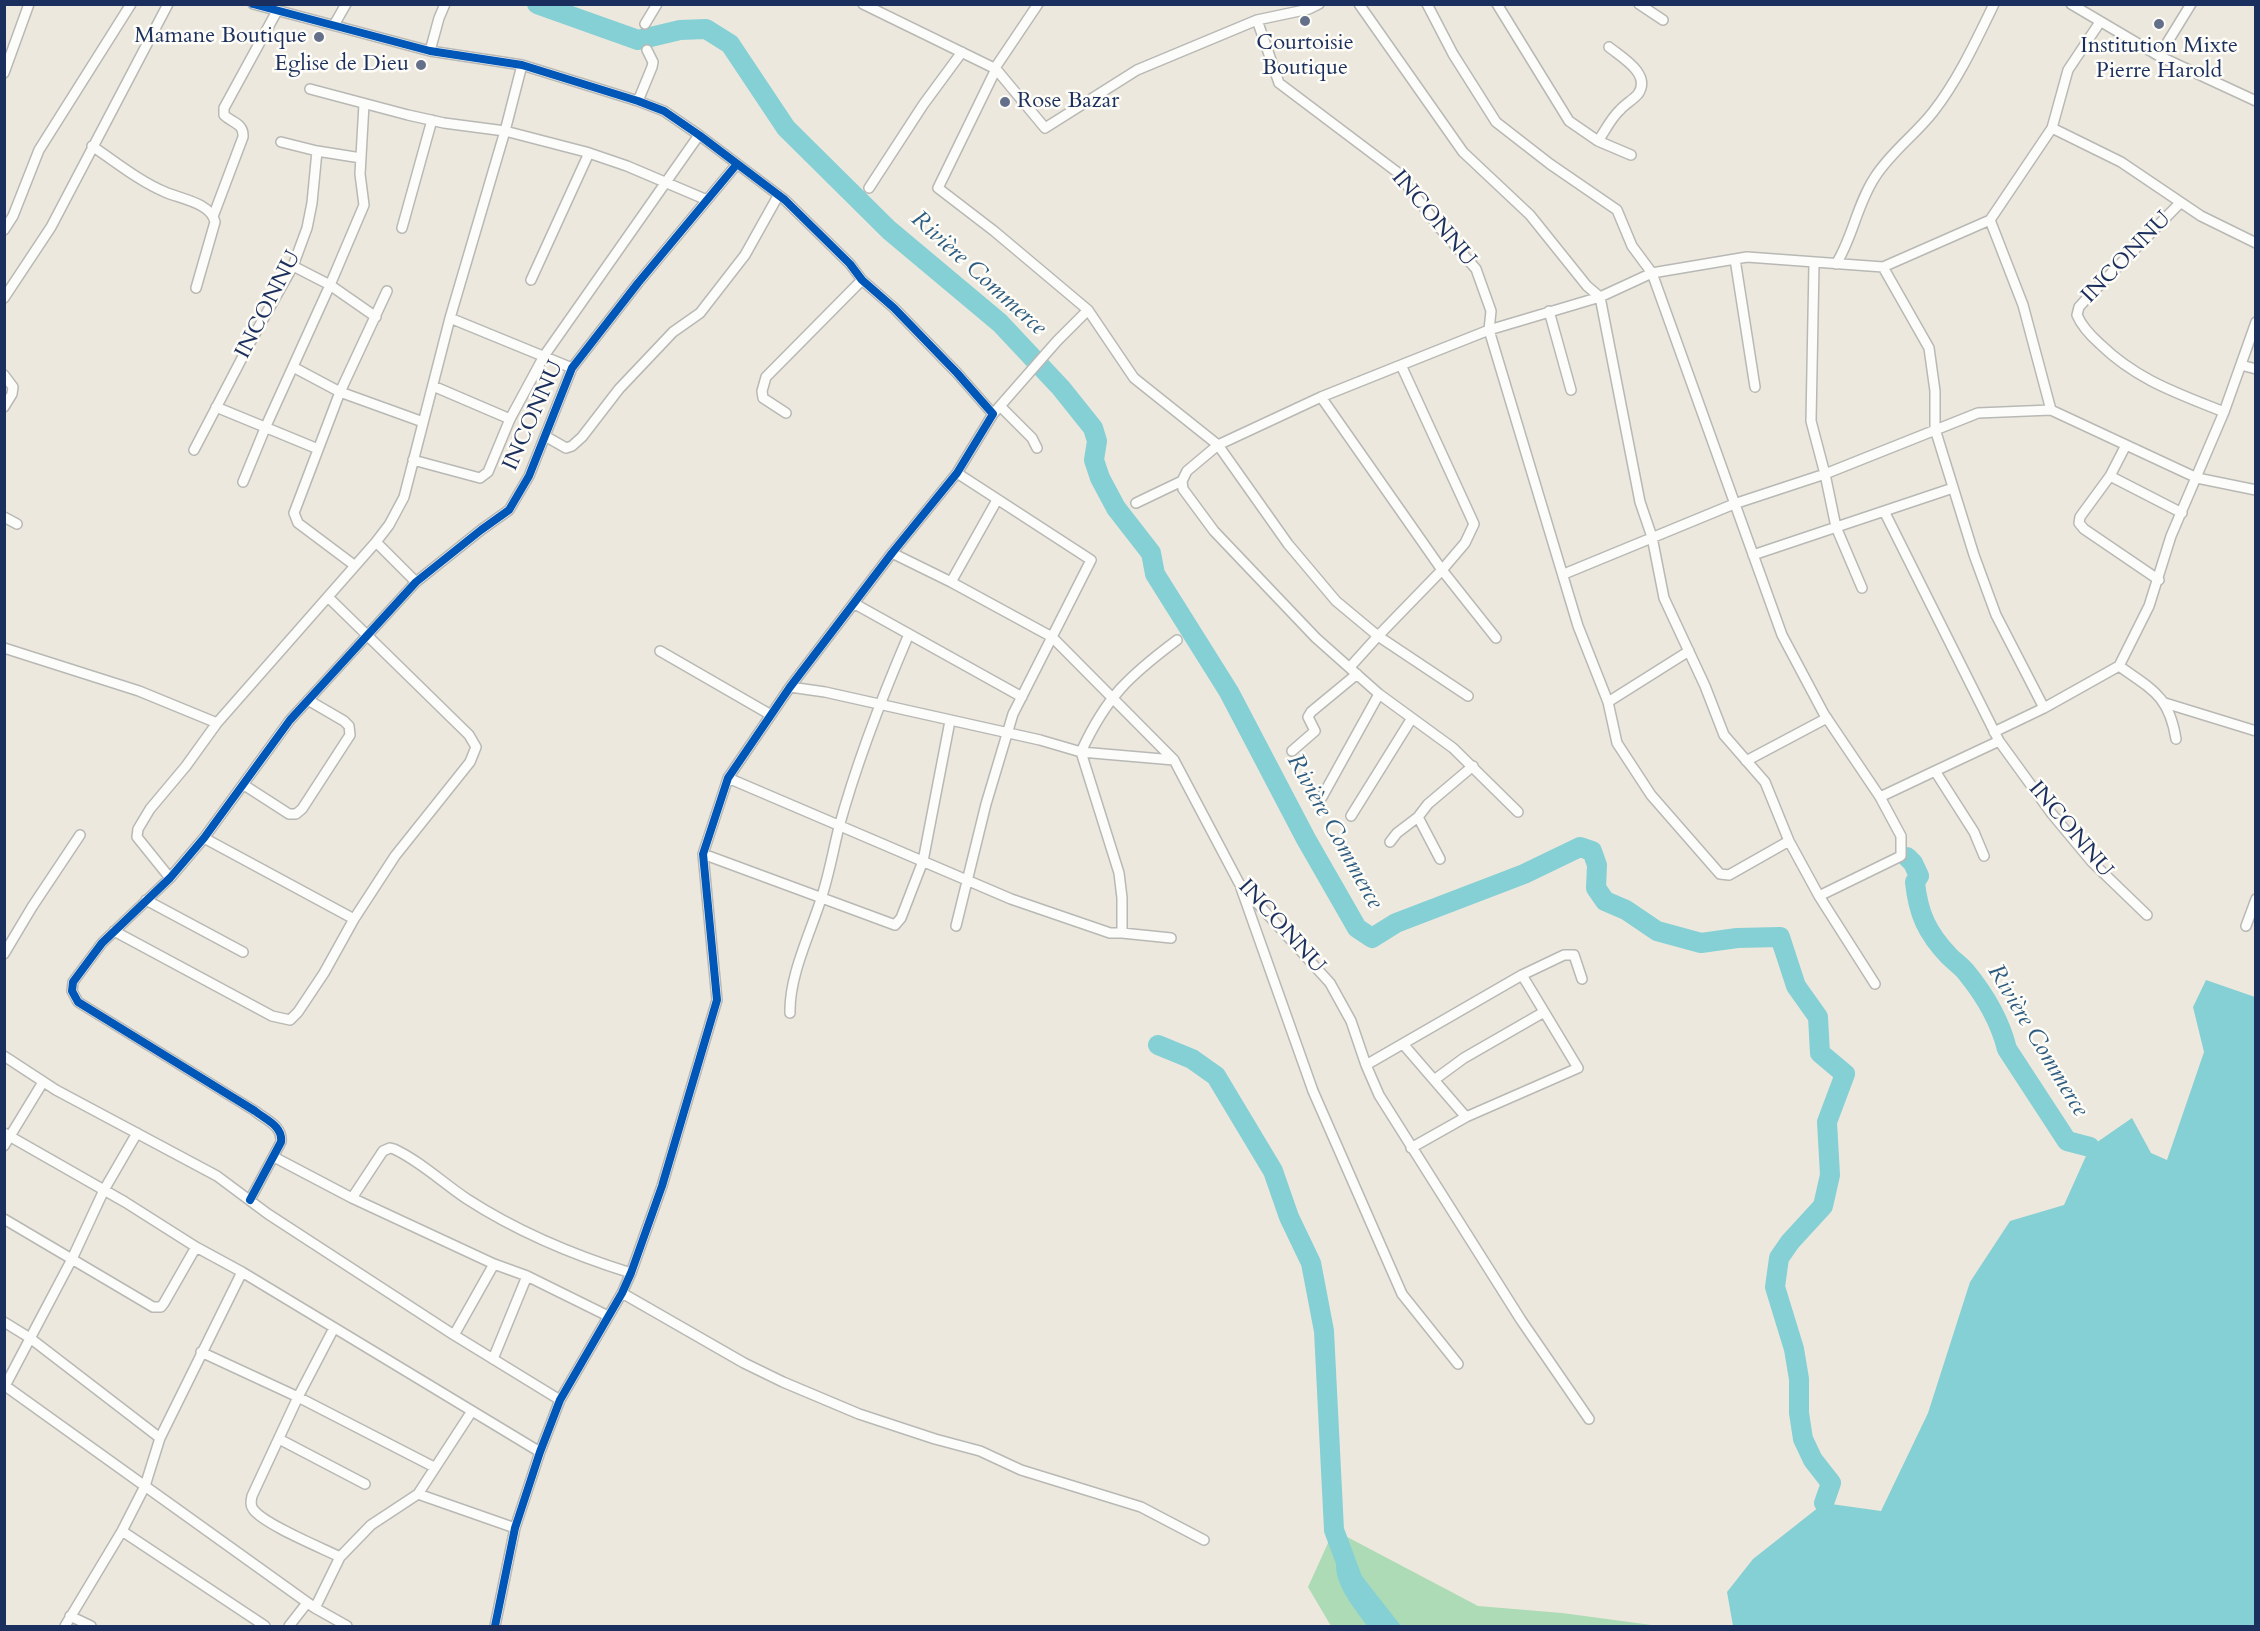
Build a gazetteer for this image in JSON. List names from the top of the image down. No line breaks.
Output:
{"streets":{"street":["INCONNU"]},"water":["Rivière Commerce"],"places":["Courtoisie Boutique","Institution Mixte Pierre Harold","Mamane Boutique","Eglise de Dieu","Rose Bazar"]}
